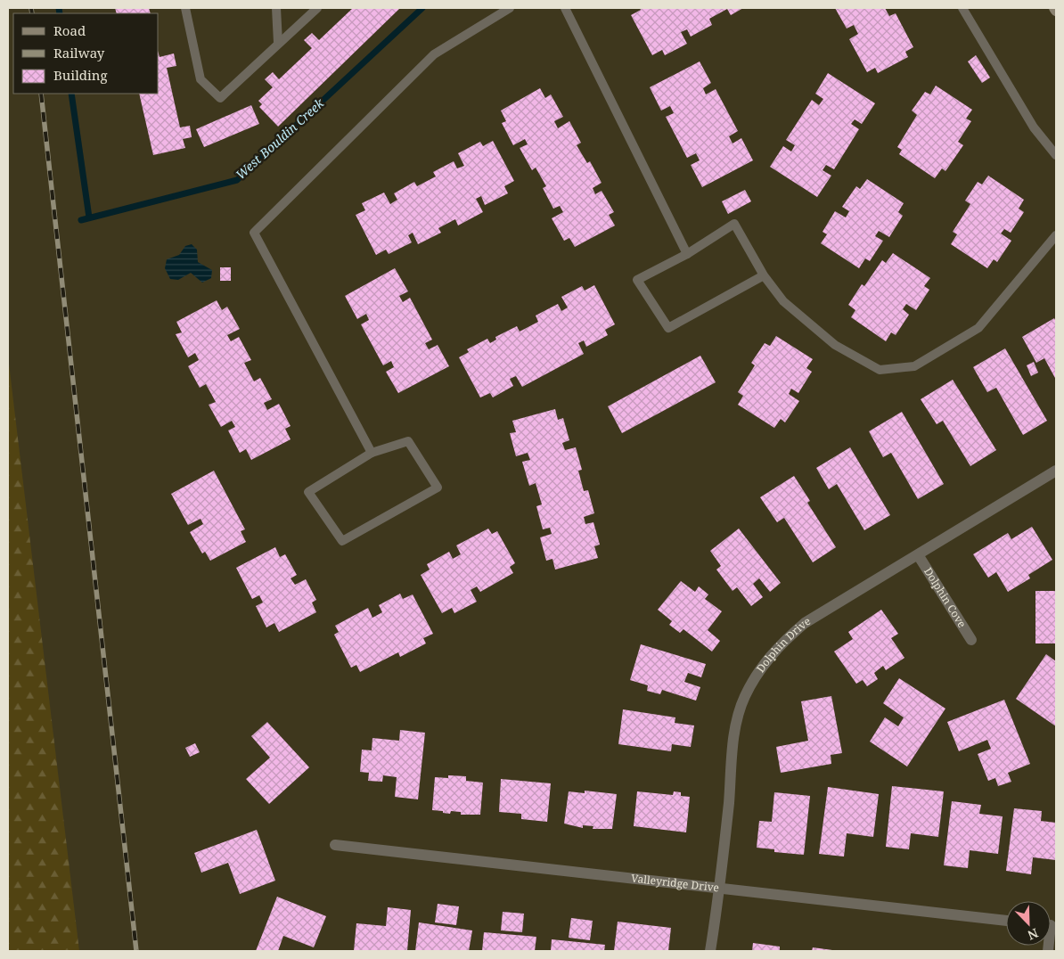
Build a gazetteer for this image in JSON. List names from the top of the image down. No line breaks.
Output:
{"streets":{"street":["Dolphin Cove","Dolphin Drive","Valleyridge Drive"]},"crossings":[["Dolphin Cove","Dolphin Drive"],["Dolphin Drive","Valleyridge Drive"]],"water":["West Bouldin Creek"],"legend":["Road","Railway","Building"],"north":"bottom right"}
